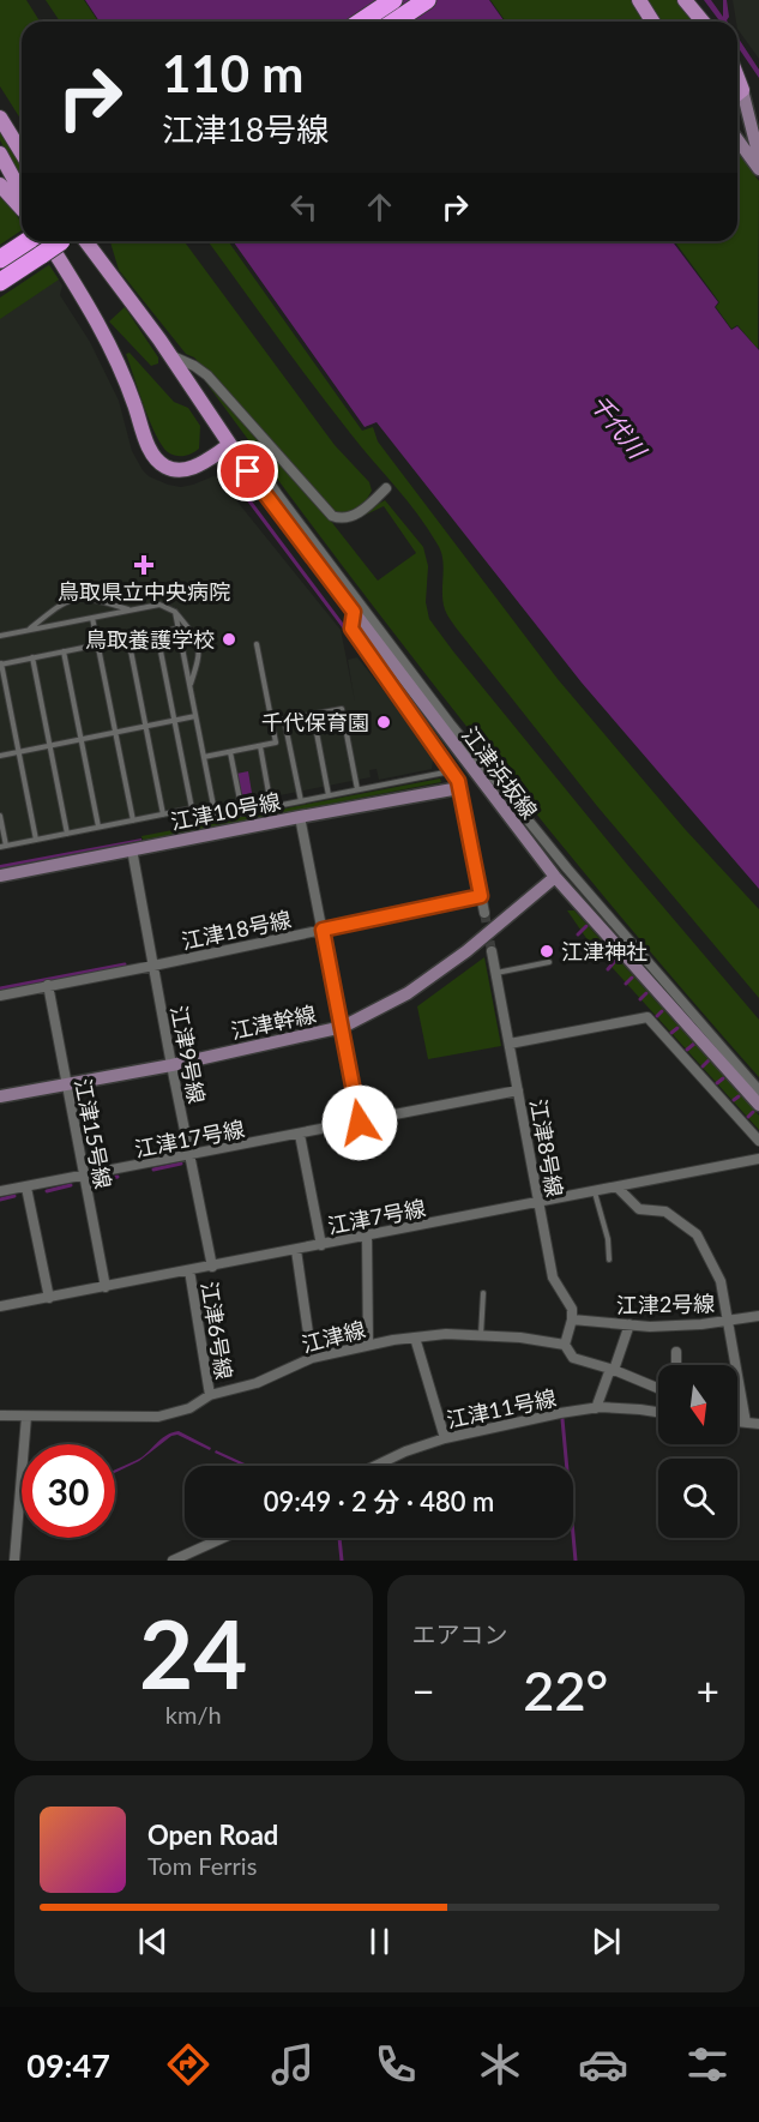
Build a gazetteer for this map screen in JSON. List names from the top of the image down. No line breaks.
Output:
{"streets":{"street":["江津浜坂線","江津10号線","江津18号線","江津幹線","江津9号線","江津15号線","江津17号線","江津8号線","江津7号線","江津2号線","江津6号線","江津線","江津11号線"]},"crossings":[["江津浜坂線","江津幹線"],["江津10号線","江津9号線"],["江津18号線","江津9号線"],["江津18号線","江津15号線"],["江津幹線","江津9号線"],["江津幹線","江津15号線"],["江津9号線","江津17号線"],["江津9号線","江津7号線"],["江津15号線","江津17号線"],["江津15号線","江津7号線"],["江津8号線","江津7号線"],["江津8号線","江津2号線"],["江津7号線","江津6号線"],["江津6号線","江津線"]],"water":["千代川"],"places":{"health":["鳥取県立中央病院"],"other":["鳥取養護学校","千代保育園","江津神社"]},"north":"bottom","page":{"turn":["110 m","江津18号線"],"limit":"30","trip":"09:49 · 2 分 · 480 m","tile":[["24","km/h"],"エアコン"],"heat":["−","22°","+"],"song":["Open Road","Tom Ferris"],"tabs":"09:47"}}
